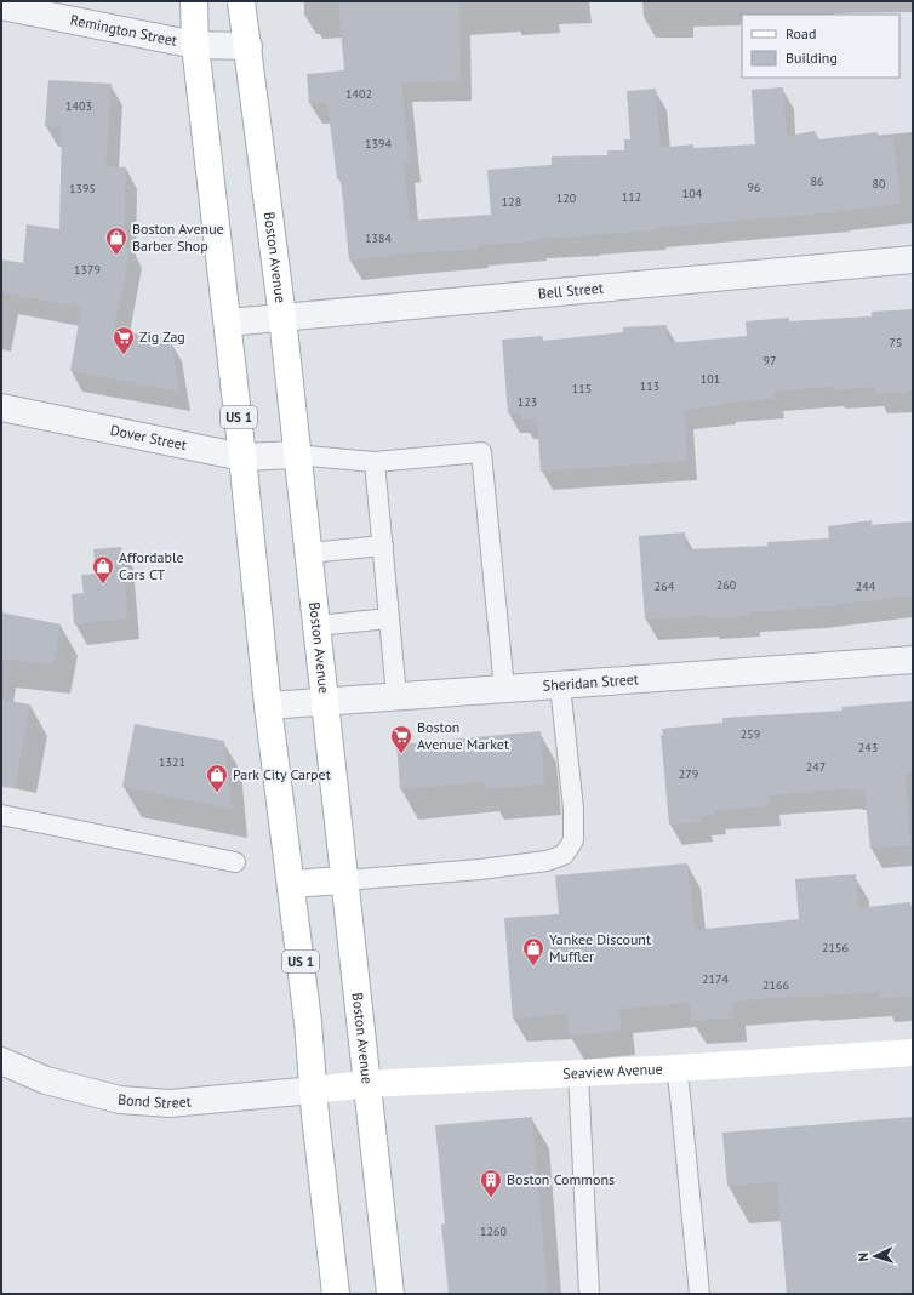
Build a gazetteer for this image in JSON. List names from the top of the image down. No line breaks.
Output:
{"streets":{"main road":["Boston Avenue","US 1","Seaview Avenue"],"street":["Remington Street","Bell Street","Dover Street","Sheridan Street","Bond Street"]},"crossings":[["Remington Street","Boston Avenue"],["Remington Street","US 1"],["Boston Avenue","Bell Street"],["Boston Avenue","Dover Street"],["Boston Avenue","Sheridan Street"],["Boston Avenue","Seaview Avenue"],["Bell Street","US 1"],["US 1","Dover Street"],["US 1","Sheridan Street"],["US 1","Seaview Avenue"],["US 1","Bond Street"],["Seaview Avenue","Bond Street"]],"places":{"shop":["Boston Avenue Barber Shop","Affordable Cars CT","Park City Carpet","Yankee Discount Muffler"],"supermarket":["Zig Zag","Boston Avenue Market"],"building":["Boston Commons"]},"house_numbers":["1402","1403","1394","86","80","96","1395","104","112","120","128","1384","1379","75","97","101","113","115","123","260","264","244","259","243","1321","247","279","2156","2174","2166","1260"],"legend":["Road","Building"],"north":"left"}
